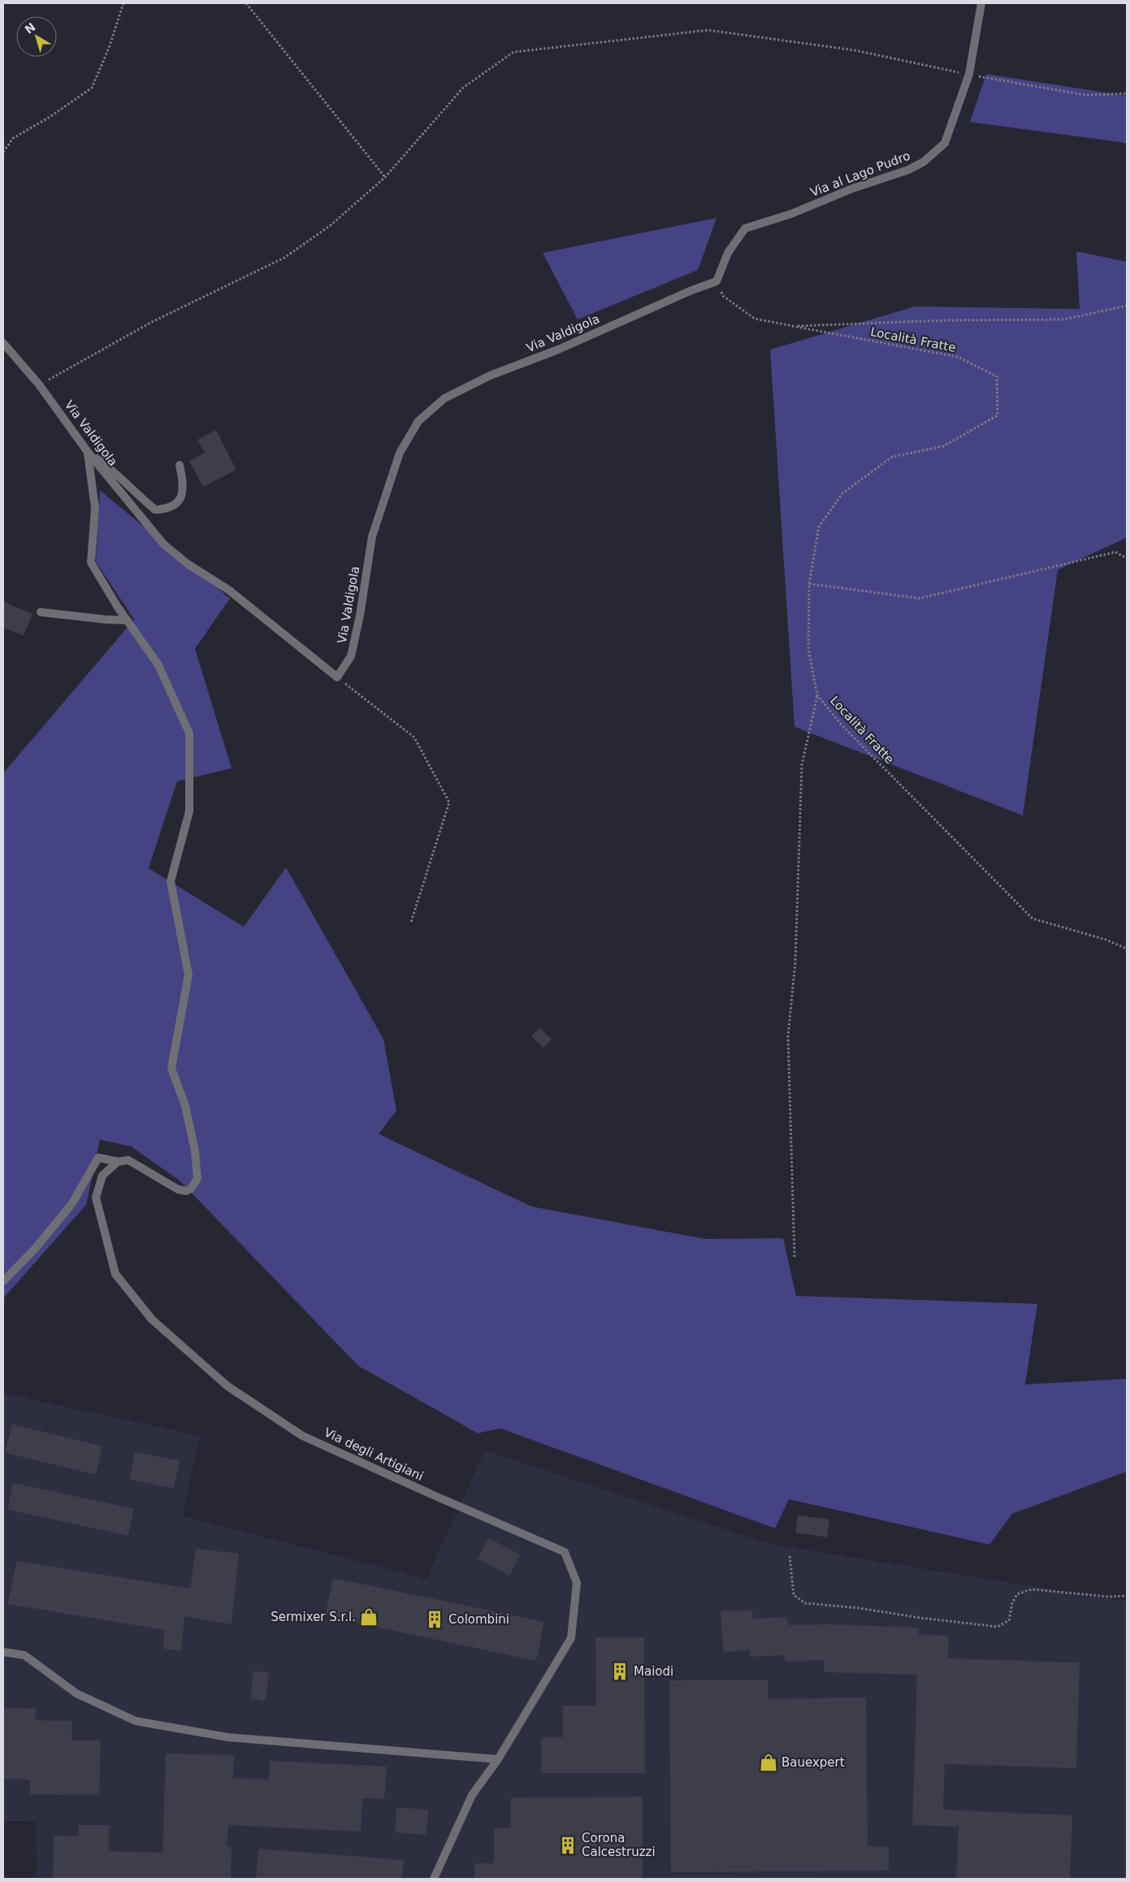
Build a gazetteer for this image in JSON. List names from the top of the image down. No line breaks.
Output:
{"streets":{"street":["Via al Lago Pudro","Via Valdigola","Via degli Artigiani"],"path":["Località Fratte"]},"crossings":[["Via al Lago Pudro","Via Valdigola"]],"places":{"shop":["Sermixer S.r.l.","Bauexpert"],"building":["Colombini","Maiodi","Corona Calcestruzzi"]},"north":"top left"}
